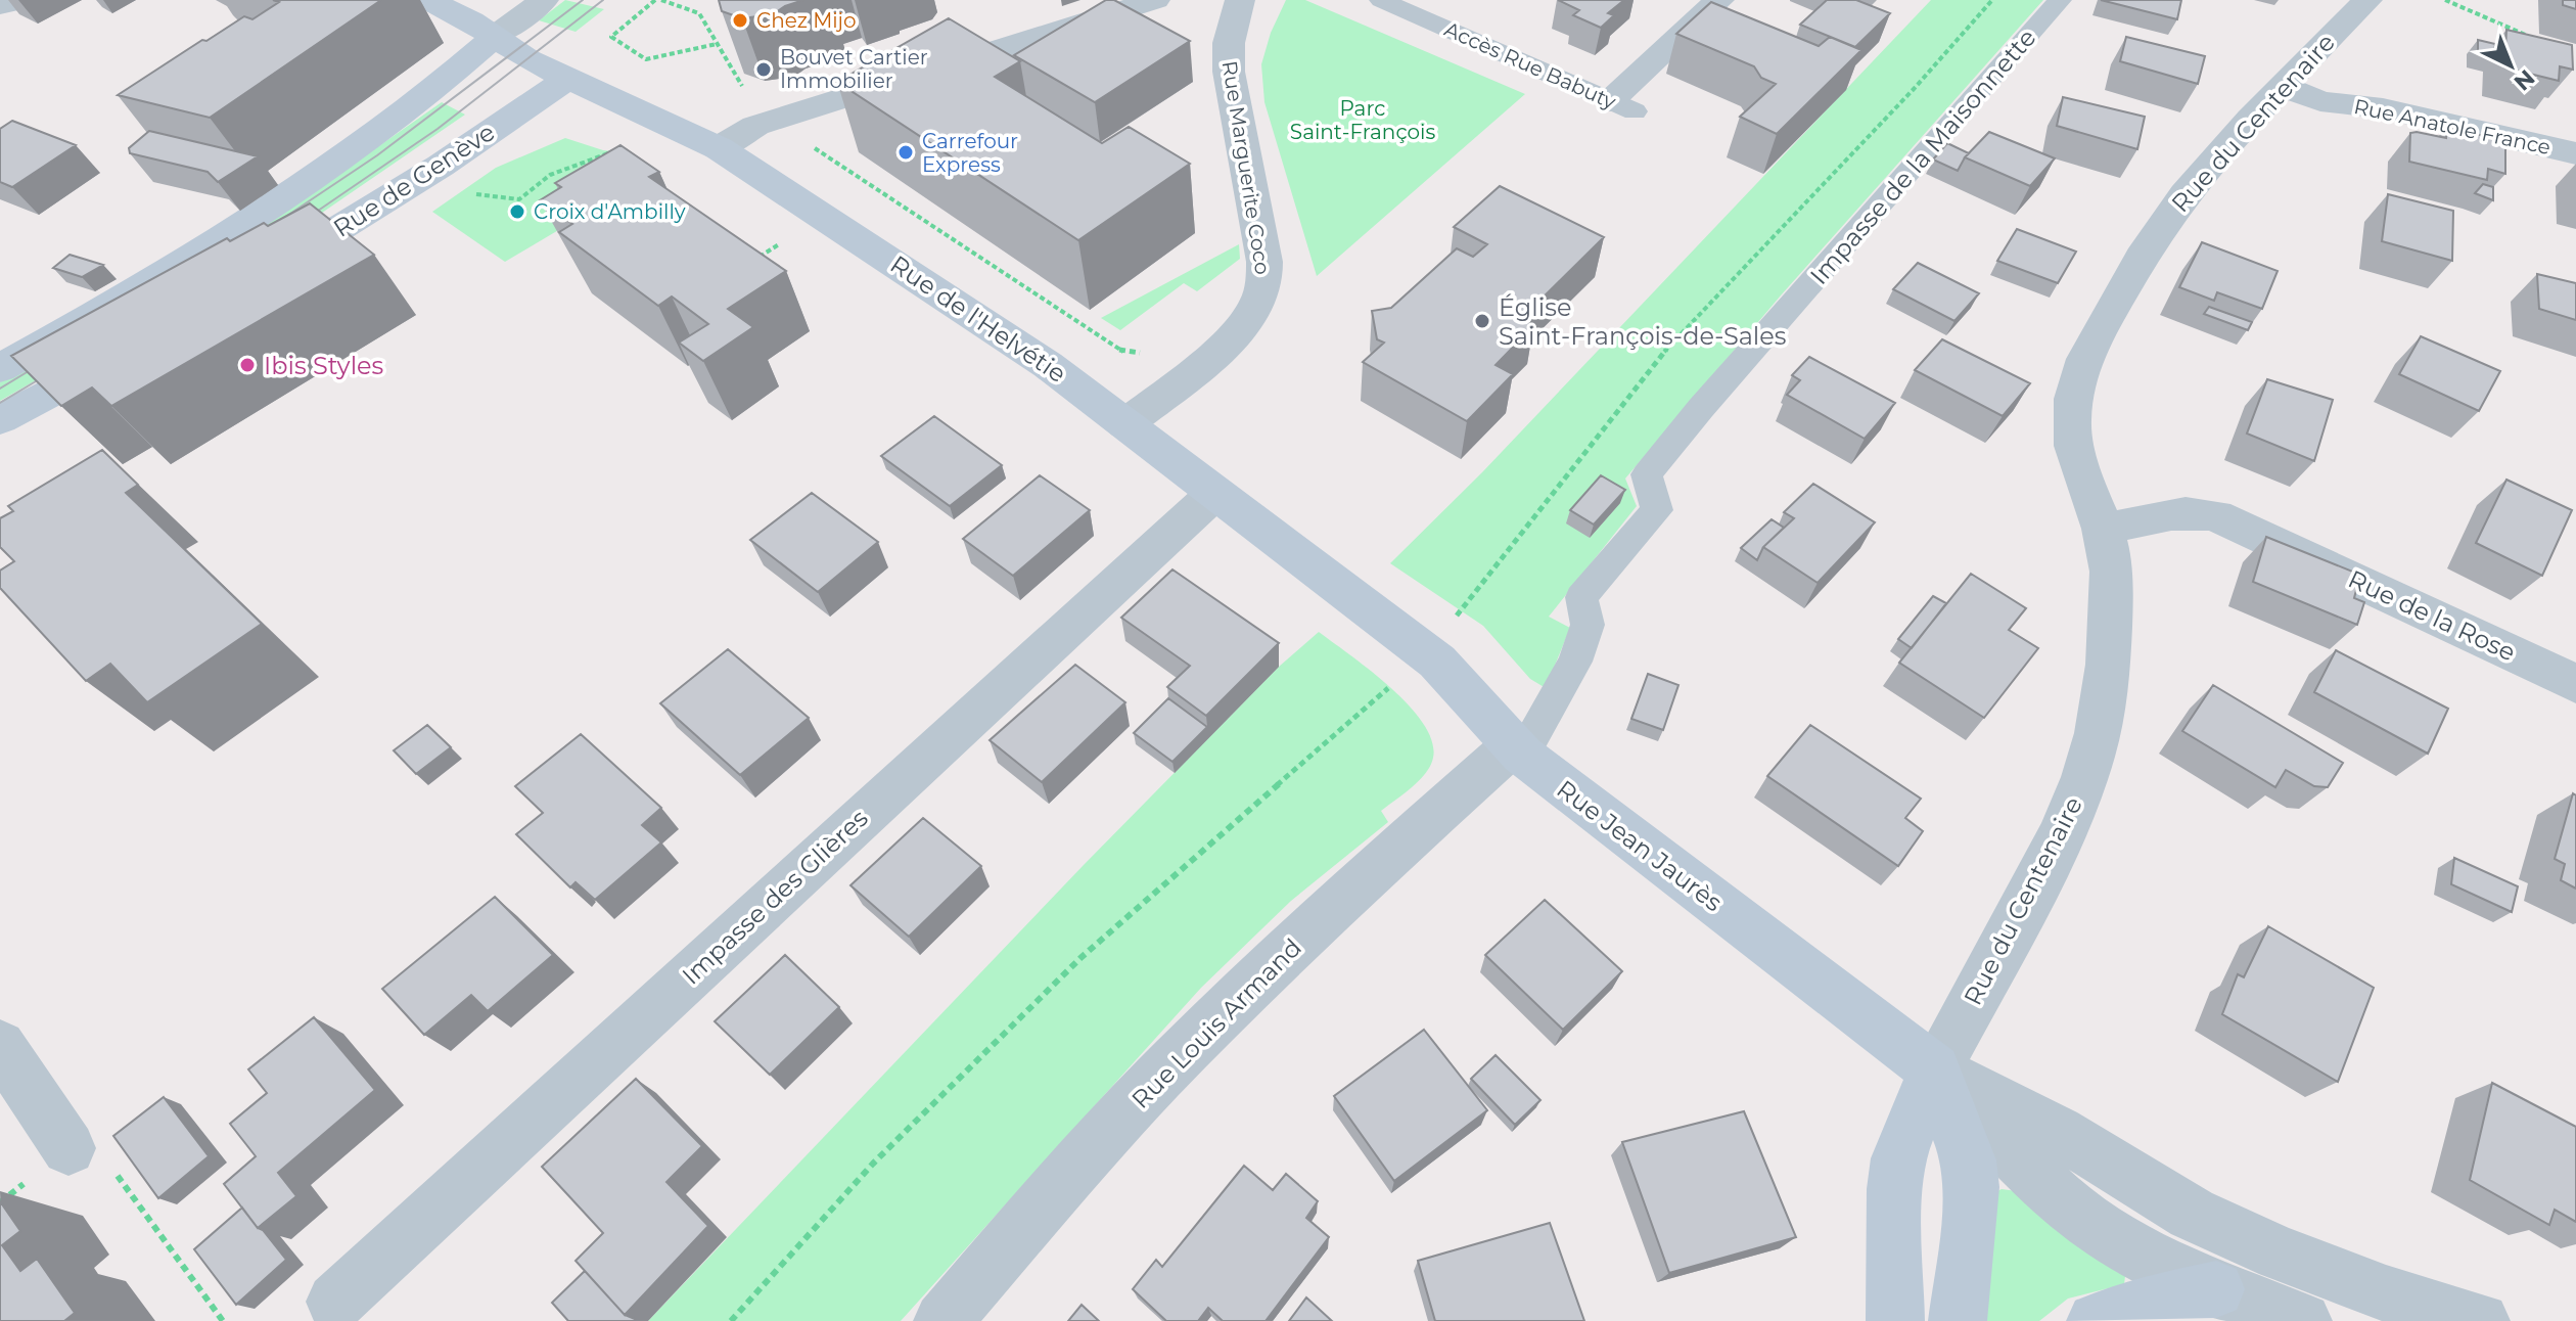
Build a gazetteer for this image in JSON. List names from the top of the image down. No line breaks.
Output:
{"streets":{"street":["Rue du Centenaire","Rue Anatole France","Rue Marguerite Coco","Rue de Genève","Rue de l'Helvétie","Rue de la Rose","Rue Jean Jaurès","Impasse des Glières","Rue Louis Armand"],"lane":["Accès Rue Babuty","Impasse de la Maisonnette"]},"crossings":[["Rue du Centenaire","Rue Anatole France"],["Rue du Centenaire","Rue de la Rose"],["Rue du Centenaire","Rue Jean Jaurès"],["Impasse de la Maisonnette","Rue Jean Jaurès"],["Impasse de la Maisonnette","Rue Louis Armand"],["Rue Marguerite Coco","Rue de l'Helvétie"],["Rue de Genève","Rue de l'Helvétie"],["Rue de l'Helvétie","Rue Jean Jaurès"],["Rue de l'Helvétie","Impasse des Glières"],["Rue Jean Jaurès","Rue Louis Armand"]],"parks":["Parc Saint-François"],"places":["Chez Mijo","Bouvet Cartier Immobilier","Carrefour Express","Croix d'Ambilly","Église Saint-François-de-Sales","Ibis Styles"],"north":"bottom right"}
